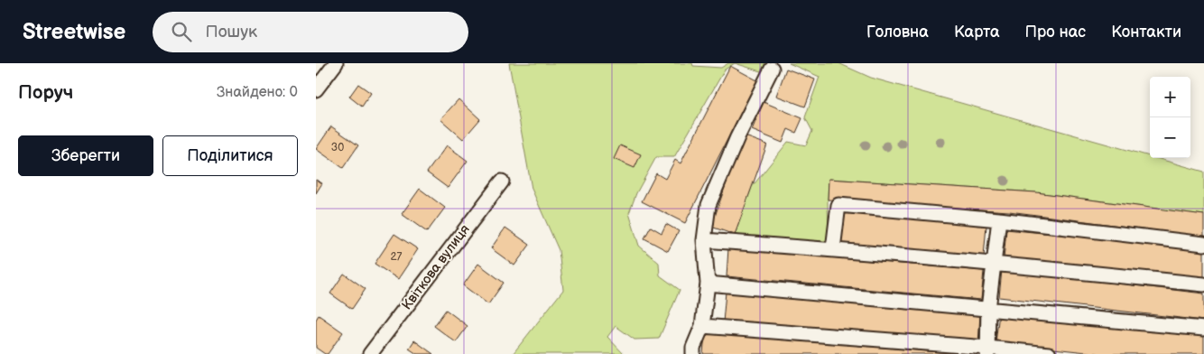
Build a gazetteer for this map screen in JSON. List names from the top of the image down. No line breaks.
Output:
{"streets":{"street":["Квіткова вулиця"]},"house_numbers":["30","27"],"page":{"header":"Streetwise","search":"Пошук","nav":["Головна","Карта","Про нас","Контакти"],"heading":["Поруч","Знайдено: 0"],"map_buttons":["+","−"],"buttons":["Зберегти","Поділитися"]}}
